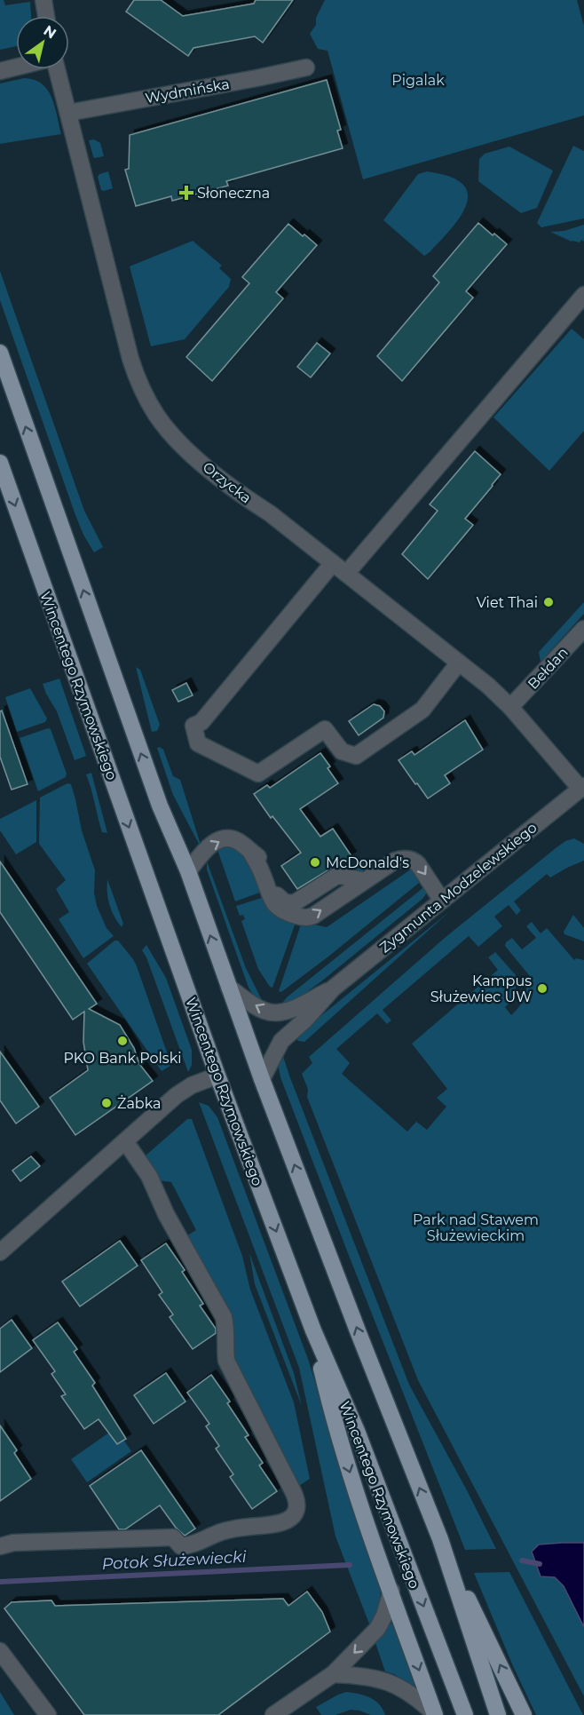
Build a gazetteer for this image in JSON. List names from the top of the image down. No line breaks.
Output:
{"streets":{"main road":["Wincentego Rzymowskiego"],"street":["Wydmińska","Orzycka","Bełdan","Zygmunta Modzelewskiego"]},"crossings":[["Wydmińska","Orzycka"],["Orzycka","Bełdan"],["Orzycka","Zygmunta Modzelewskiego"]],"water":["Potok Służewiecki"],"parks":["Pigalak","Park nad Stawem Służewieckim"],"places":{"health":["Słoneczna"],"other":["Viet Thai","McDonald's","Kampus Służewiec UW","PKO Bank Polski","Żabka"]},"north":"top right"}
